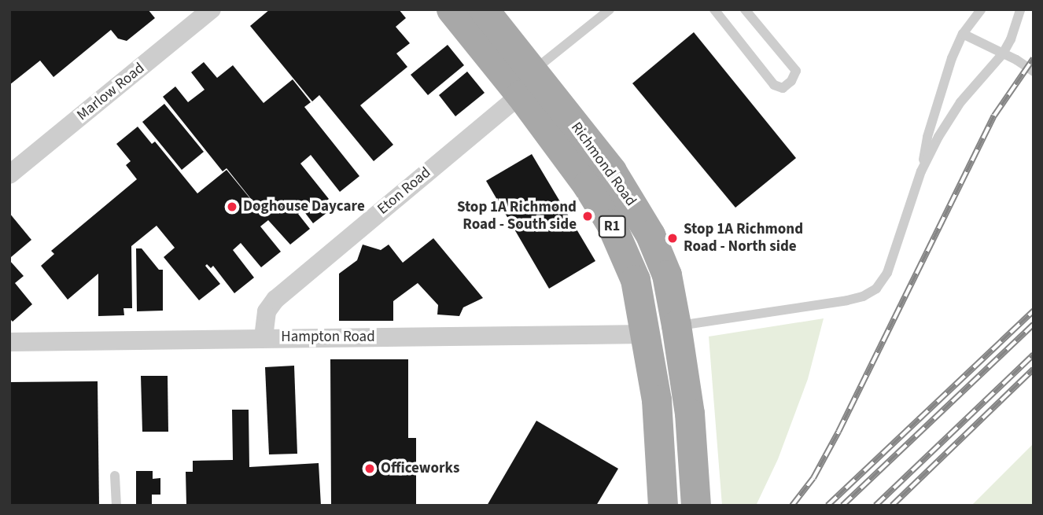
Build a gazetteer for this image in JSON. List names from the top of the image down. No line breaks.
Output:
{"streets":{"main road":["Richmond Road","R1"],"street":["Marlow Road","Eton Road","Hampton Road"]},"crossings":[["Richmond Road","Eton Road"],["Richmond Road","Hampton Road"],["Eton Road","Hampton Road"]],"places":["Doghouse Daycare","Stop 1A Richmond Road - South side","Stop 1A Richmond Road - North side","Officeworks"]}
